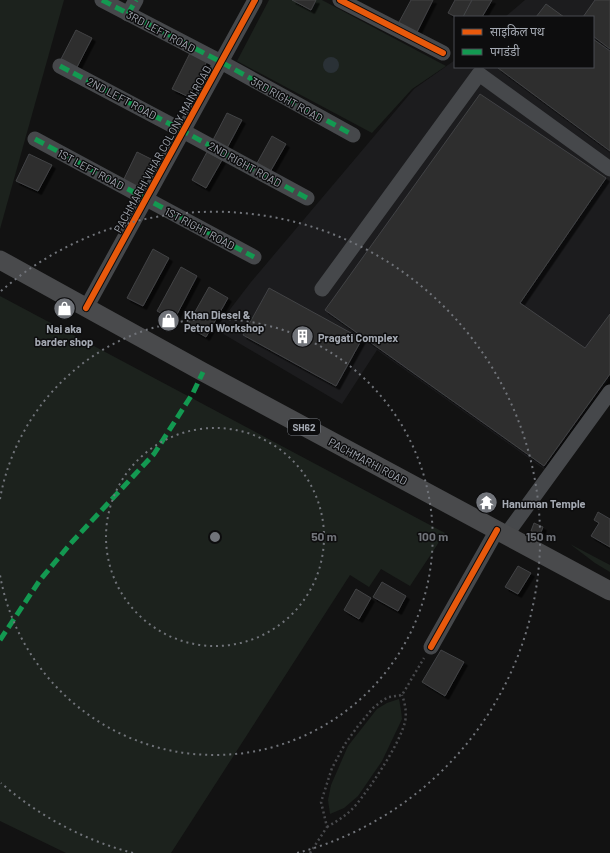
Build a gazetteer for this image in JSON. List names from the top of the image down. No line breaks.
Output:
{"streets":{"main road":["SH62","PACHMARHI ROAD"],"street":["3RD LEFT ROAD","2ND LEFT ROAD","3RD RIGHT ROAD","PACHMARHI VIHAR COLONY MAIN ROAD","2ND RIGHT ROAD","1ST LEFT ROAD","1ST RIGHT ROAD"]},"crossings":[["3RD LEFT ROAD","3RD RIGHT ROAD"],["3RD LEFT ROAD","PACHMARHI VIHAR COLONY MAIN ROAD"],["2ND LEFT ROAD","PACHMARHI VIHAR COLONY MAIN ROAD"],["2ND LEFT ROAD","2ND RIGHT ROAD"],["3RD RIGHT ROAD","PACHMARHI VIHAR COLONY MAIN ROAD"],["PACHMARHI VIHAR COLONY MAIN ROAD","2ND RIGHT ROAD"],["PACHMARHI VIHAR COLONY MAIN ROAD","1ST LEFT ROAD"],["PACHMARHI VIHAR COLONY MAIN ROAD","1ST RIGHT ROAD"],["PACHMARHI VIHAR COLONY MAIN ROAD","PACHMARHI ROAD"],["1ST LEFT ROAD","1ST RIGHT ROAD"]],"places":{"shop":["Nai aka barder shop","Khan Diesel & Petrol Workshop"],"building":["Pragati Complex"],"temple":["Hanuman Temple"]},"legend":["साइकिल पथ","पगडंडी"],"rings":["50 m","100 m","150 m"]}
